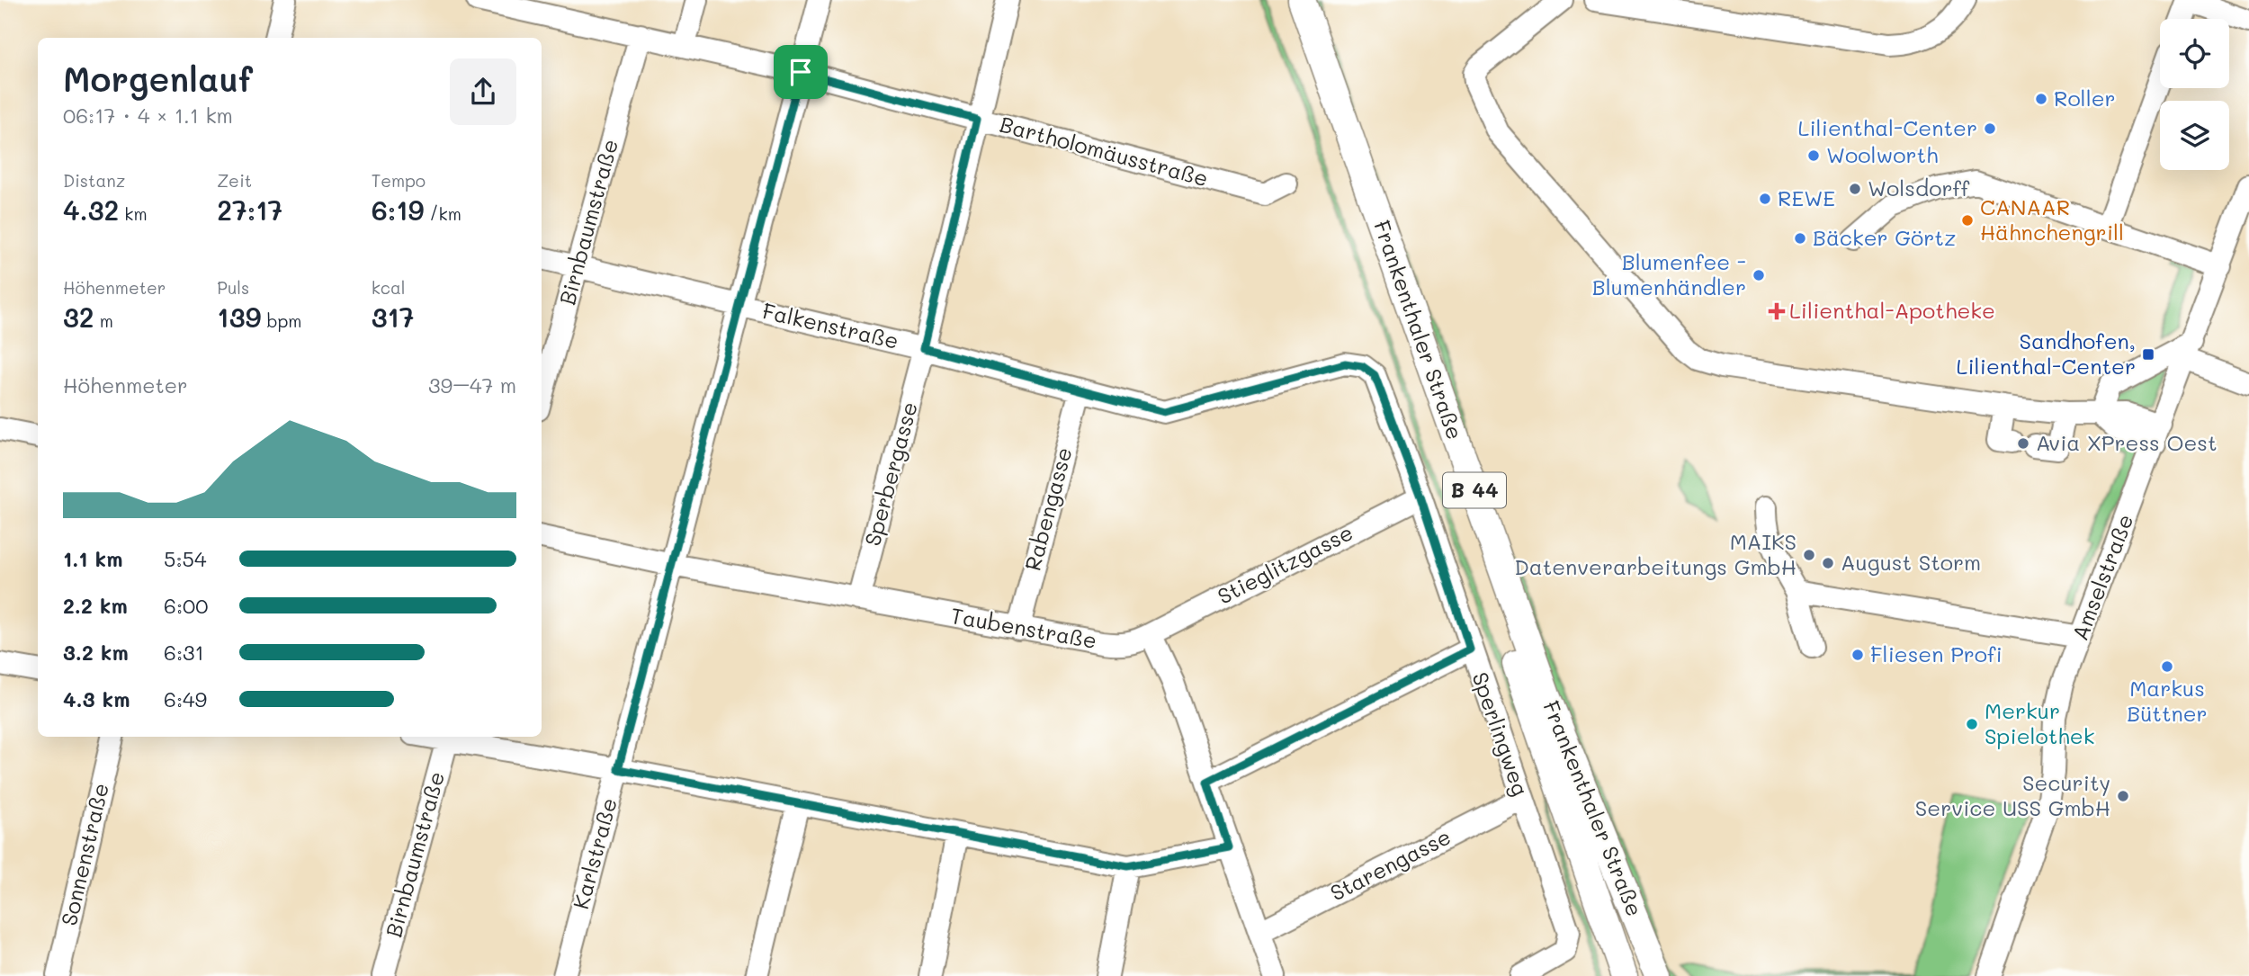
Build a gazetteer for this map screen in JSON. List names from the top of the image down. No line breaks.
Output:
{"streets":{"main road":["Frankenthaler Straße","B 44"],"street":["Bartholomäusstraße","Birnbaumstraße","Falkenstraße","Sperbergasse","Rabengasse","Stieglitzgasse","Amselstraße","Taubenstraße","Sperlingweg","Karlstraße","Sonnenstraße","Starengasse"]},"crossings":[["Bartholomäusstraße","Birnbaumstraße"],["Bartholomäusstraße","Sperbergasse"],["Bartholomäusstraße","Karlstraße"],["Birnbaumstraße","Falkenstraße"],["Falkenstraße","Sperbergasse"],["Falkenstraße","Rabengasse"],["Falkenstraße","Sperlingweg"],["Falkenstraße","Karlstraße"],["Sperbergasse","Taubenstraße"],["Rabengasse","Taubenstraße"],["Stieglitzgasse","Taubenstraße"],["Stieglitzgasse","Sperlingweg"],["Taubenstraße","Karlstraße"],["Sperlingweg","Starengasse"]],"places":{"other":["Roller","Lilienthal-Center","Woolworth","Wolsdorff","REWE","CANAAR Hähnchengrill","Bäcker Görtz","Blumenfee - Blumenhändler","Avia XPress Oest","MAIKS Datenverarbeitungs GmbH","August Storm","Fliesen Profi","Markus Büttner","Merkur Spielothek","Security Service USS GmbH"],"health":["Lilienthal-Apotheke"],"transit":["Sandhofen, Lilienthal-Center"]},"page":{"heading":["Morgenlauf","06:17 · 4 × 1.1 km"],"stats":[["Distanz","4.32 km"],["Zeit","27:17"],["Tempo","6:19 /km"],["Höhenmeter","32 m"],["Puls","139 bpm"],["kcal","317"]],"chart":["Höhenmeter","39–47 m"],"list":[{"name":"1.1 km","note":"5:54"},{"name":"2.2 km","note":"6:00"},{"name":"3.2 km","note":"6:31"},{"name":"4.3 km","note":"6:49"}]}}
